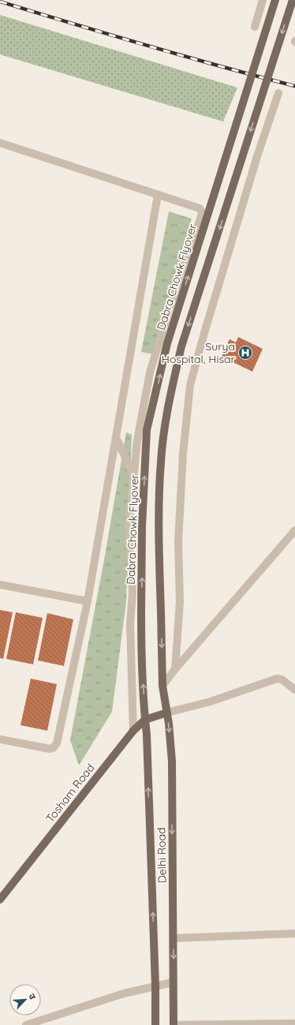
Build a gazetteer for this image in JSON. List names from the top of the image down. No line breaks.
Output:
{"streets":{"main road":["Dabra Chowk Flyover","Tosham Road","Delhi Road"]},"crossings":[["Dabra Chowk Flyover","Tosham Road"],["Dabra Chowk Flyover","Delhi Road"],["Tosham Road","Delhi Road"]],"places":{"hospital":["Surya Hospital, Hisar"]},"north":"top right"}
